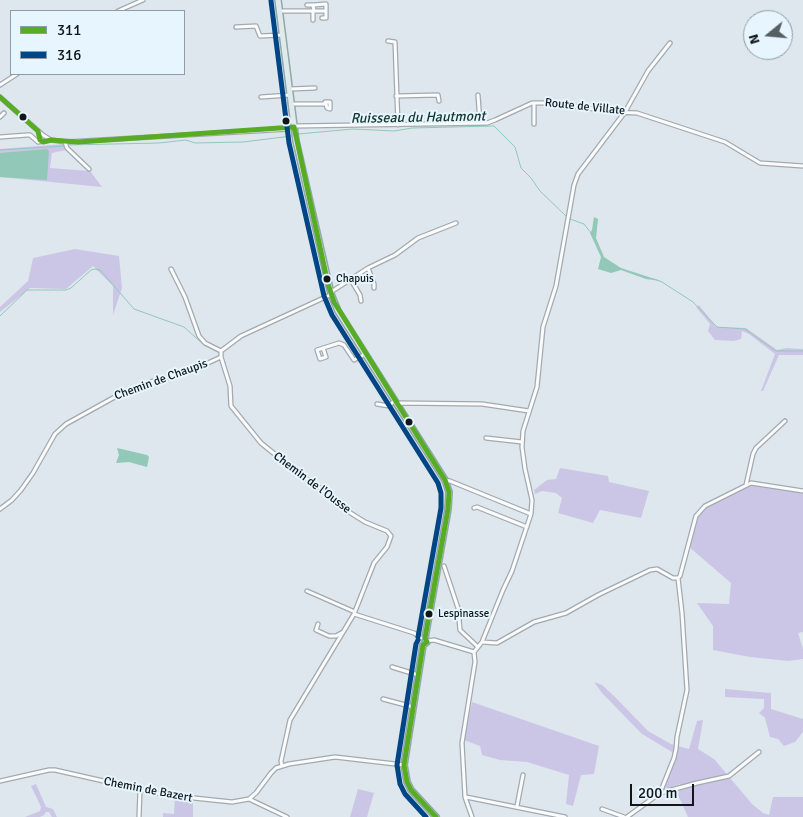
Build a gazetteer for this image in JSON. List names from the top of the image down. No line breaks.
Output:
{"streets":{"street":["Route de Villate","Chemin de Chaupis","Chemin de l'Ousse","Chemin de Bazert"]},"crossings":[["Chemin de Chaupis","Chemin de l'Ousse"]],"water":["Ruisseau du Hautmont"],"places":["Chapuis","Lespinasse"],"lines":["transit line 316","transit line 311"],"legend":["311","316"],"scale_bar":"200 m","north":"left"}
